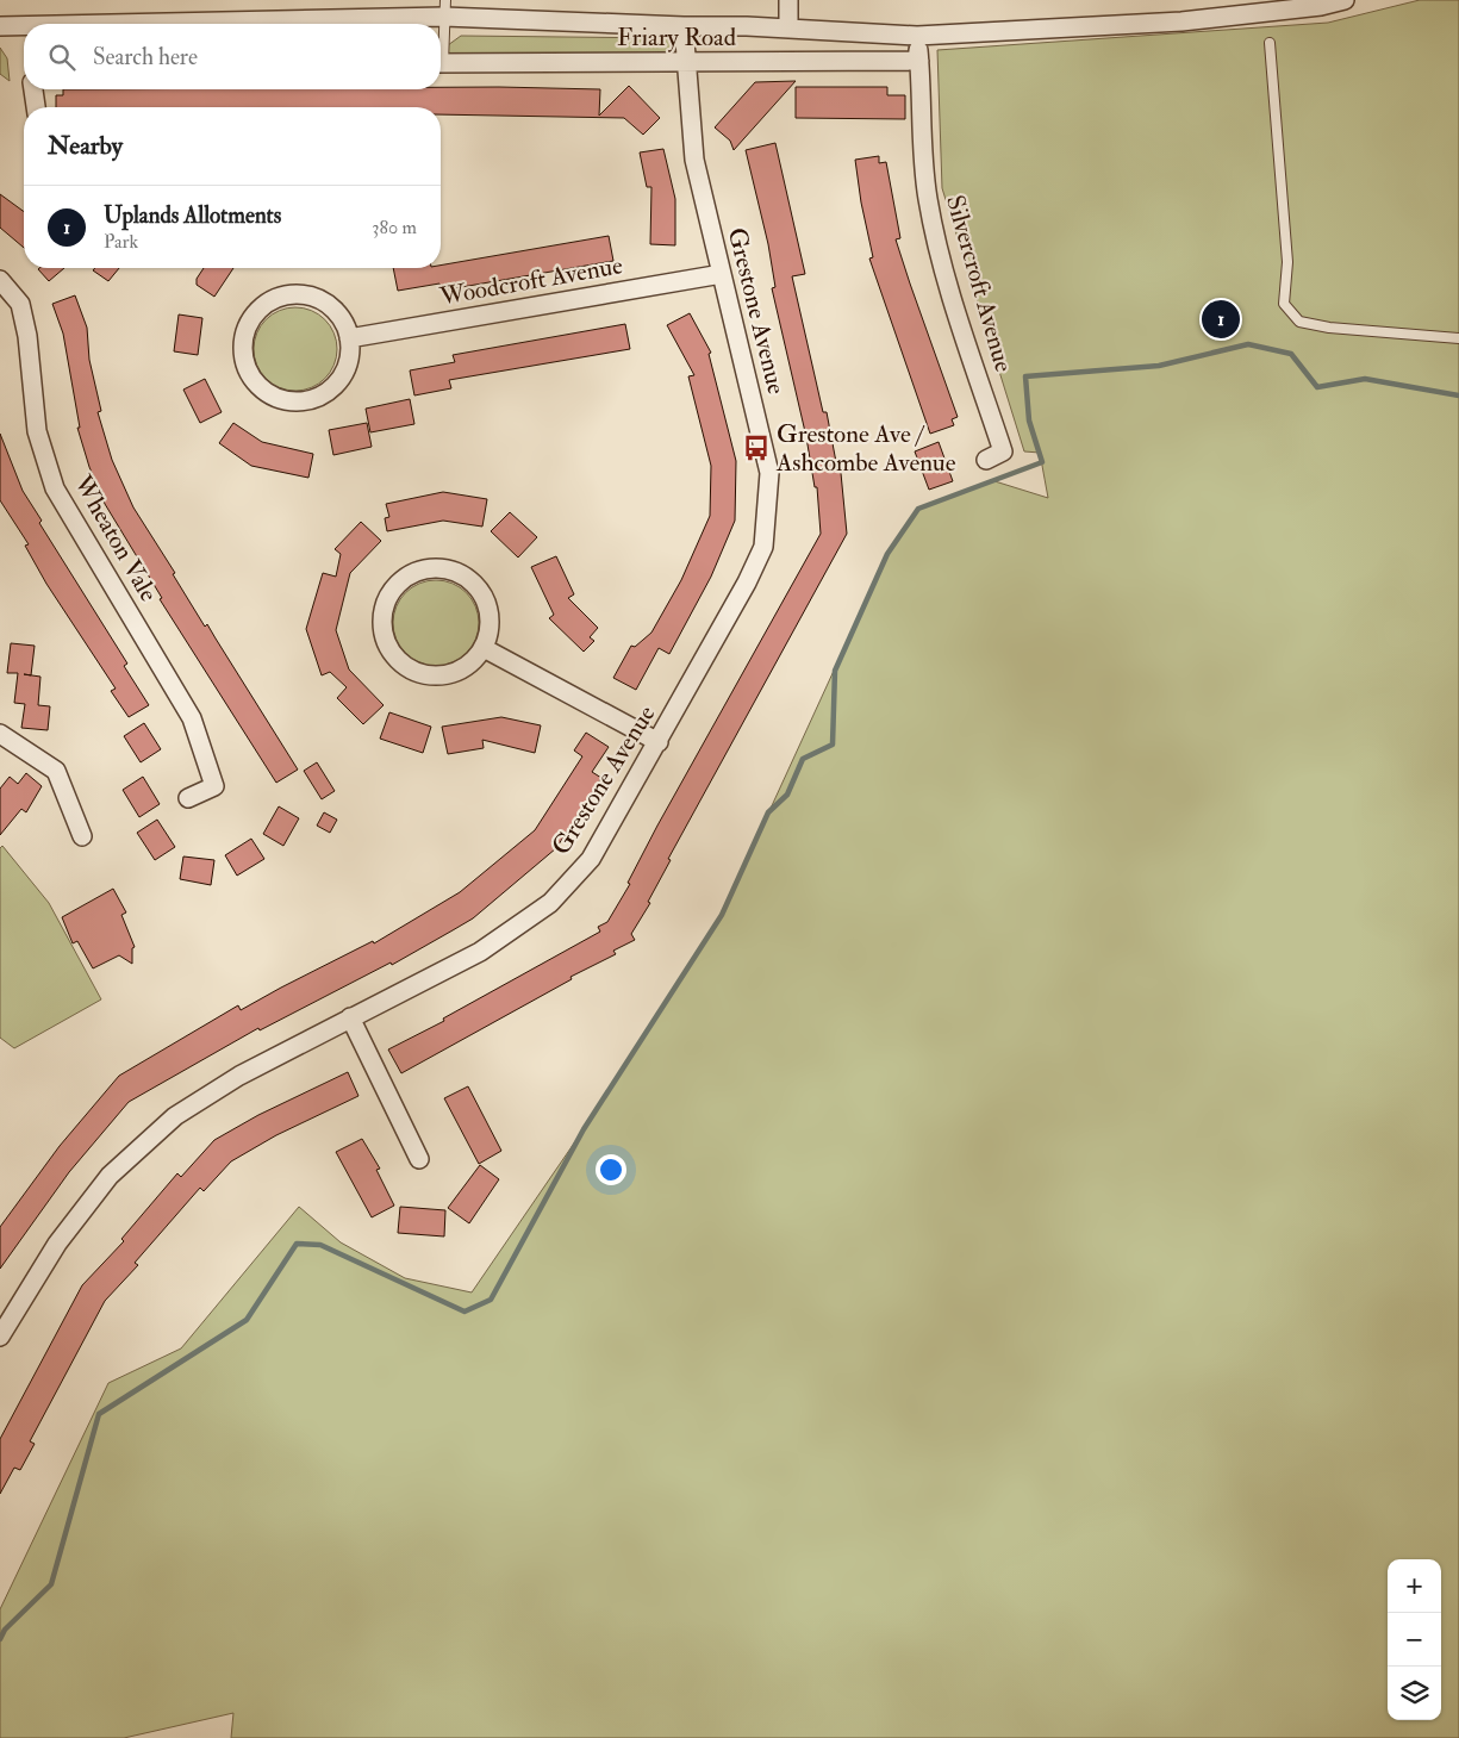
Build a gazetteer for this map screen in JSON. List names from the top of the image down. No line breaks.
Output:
{"streets":{"street":["Friary Road","Woodcroft Avenue","Silvercroft Avenue","Grestone Avenue","Wheaton Vale"]},"crossings":[["Friary Road","Silvercroft Avenue"],["Friary Road","Grestone Avenue"],["Woodcroft Avenue","Grestone Avenue"]],"places":{"bus stop":["Grestone Ave / Ashcombe Avenue"]},"page":{"search":"Search here","heading":"Nearby","list":[{"mark":"1","name":"Uplands Allotments","note":"Park","value":"380 m"}],"pins":"1","map_buttons":["+","−"]}}
